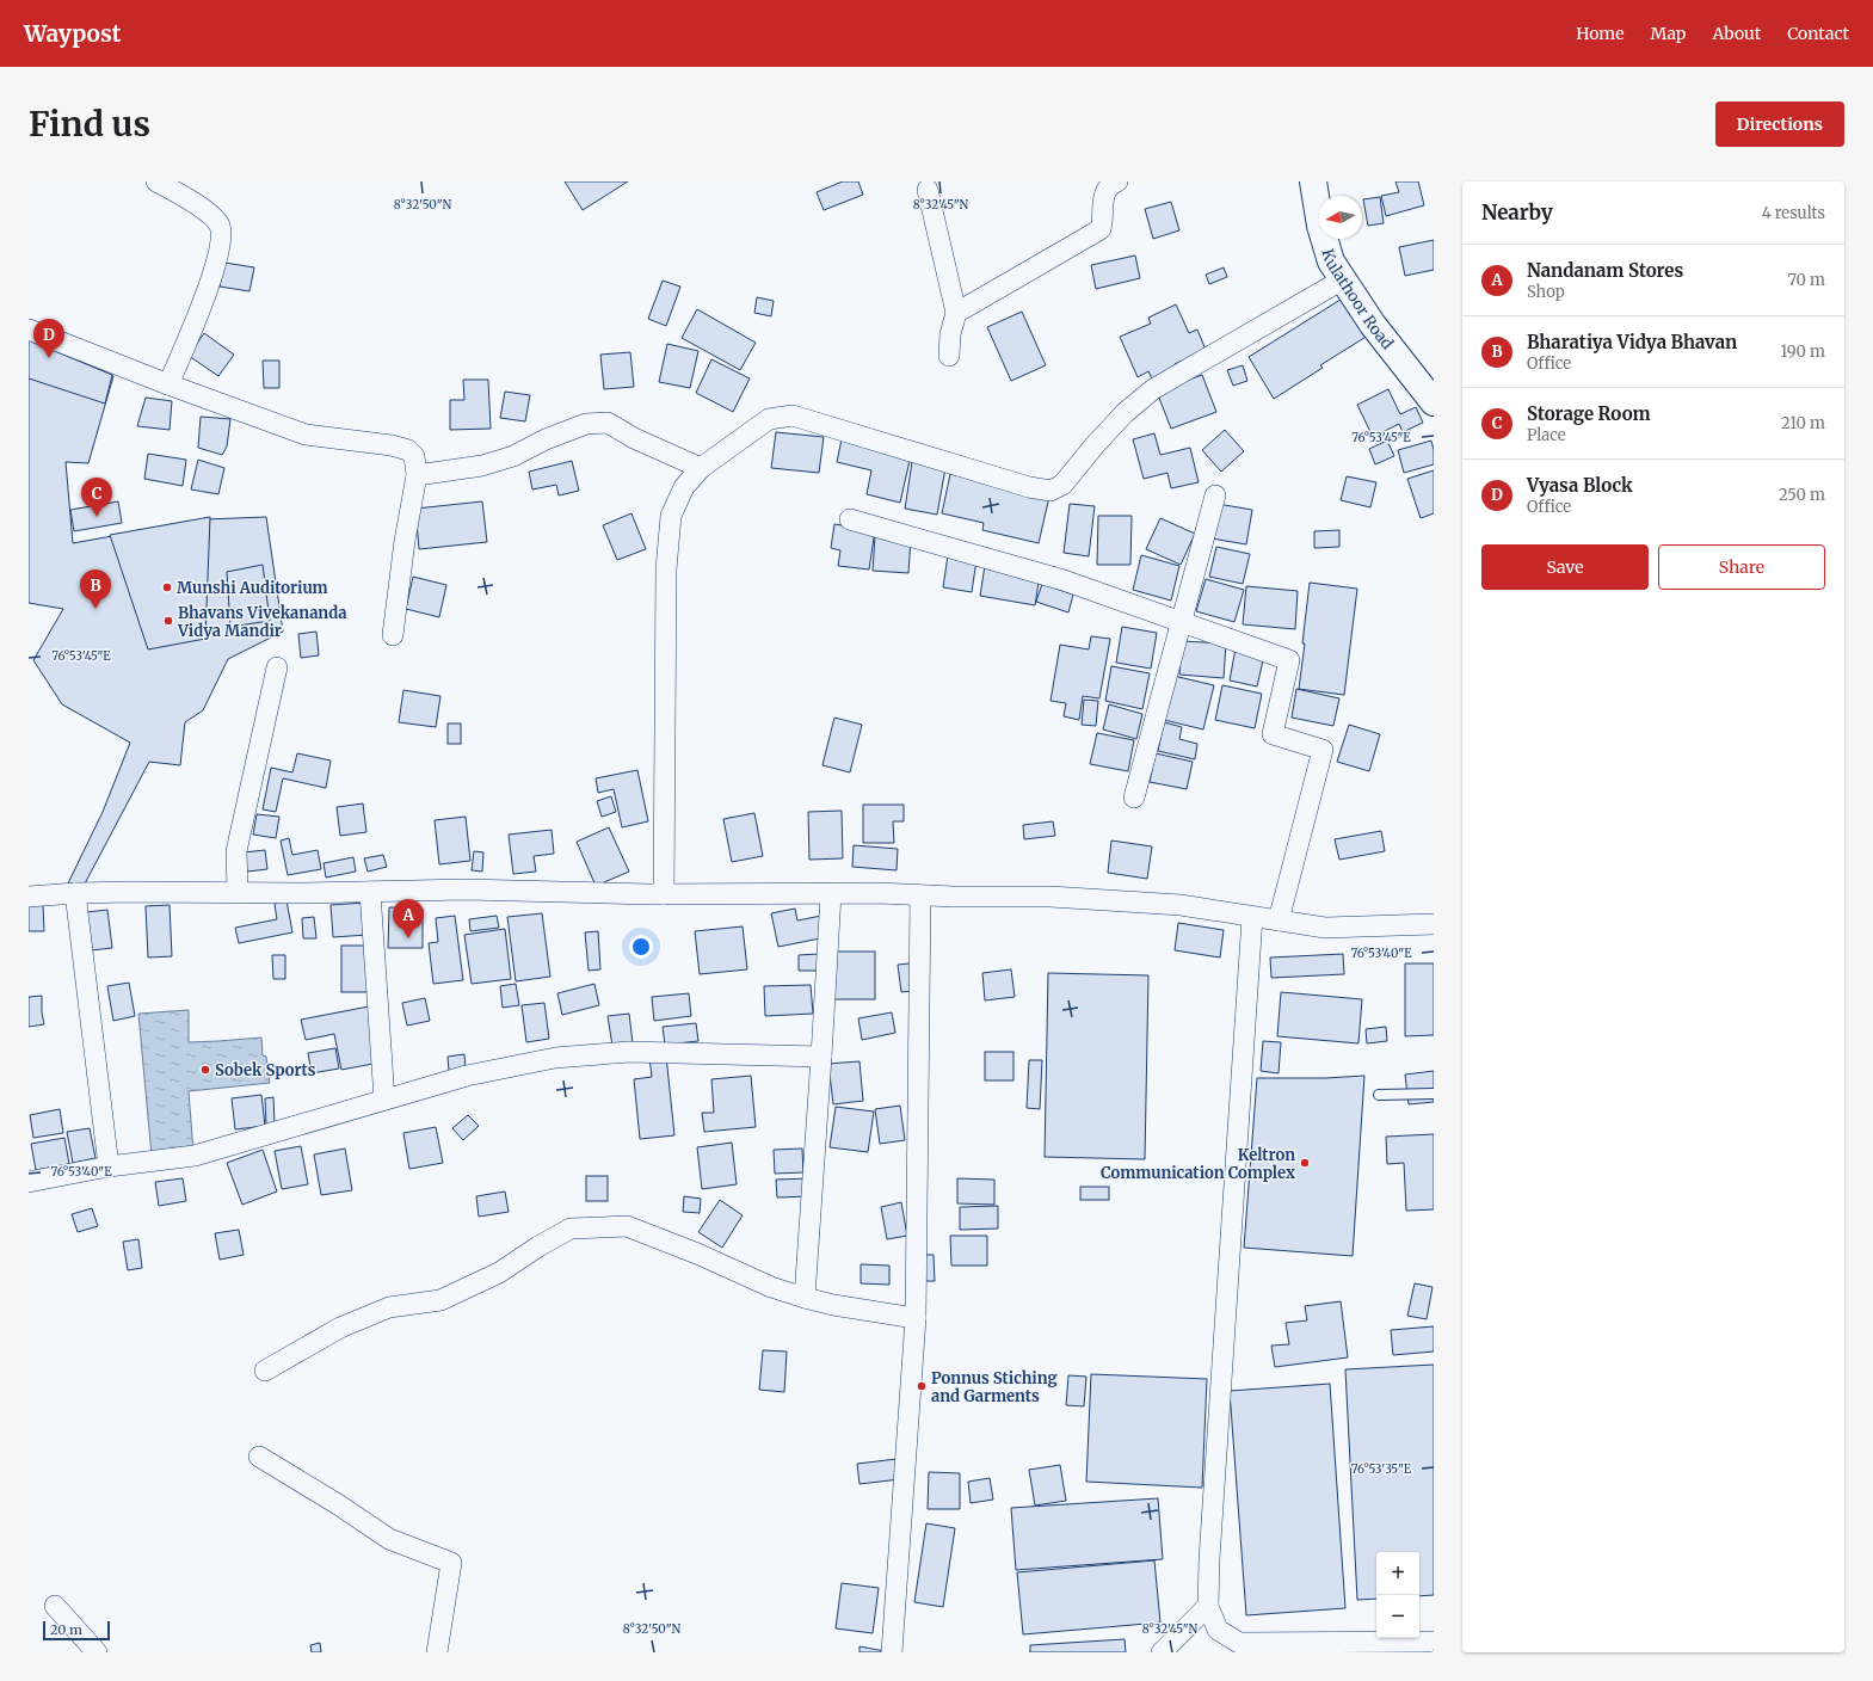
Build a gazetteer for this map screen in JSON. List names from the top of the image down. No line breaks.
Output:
{"streets":{"main road":["Kulathoor Road"]},"places":["Munshi Auditorium","Bhavans Vivekananda Vidya Mandir","Sobek Sports","Keltron Communication Complex","Ponnus Stiching and Garments"],"scale_bar":"20 m","north":"left","page":{"header":"Waypost","nav":["Home","Map","About","Contact"],"buttons":["Directions",["Save","Share"]],"title":"Find us","heading":["Nearby","4 results"],"list":[{"mark":"A","name":"Nandanam Stores","note":"Shop","value":"70 m"},{"mark":"B","name":"Bharatiya Vidya Bhavan","note":"Office","value":"190 m"},{"mark":"C","name":"Storage Room","note":"Place","value":"210 m"},{"mark":"D","name":"Vyasa Block","note":"Office","value":"250 m"}],"pins":["D","C","B","A"],"map_buttons":["+","−"],"scale":"20 m"},"coordinates":["8°32'45\"N","8°32'50\"N","76°53'45\"E","76°53'40\"E","76°53'35\"E"]}
